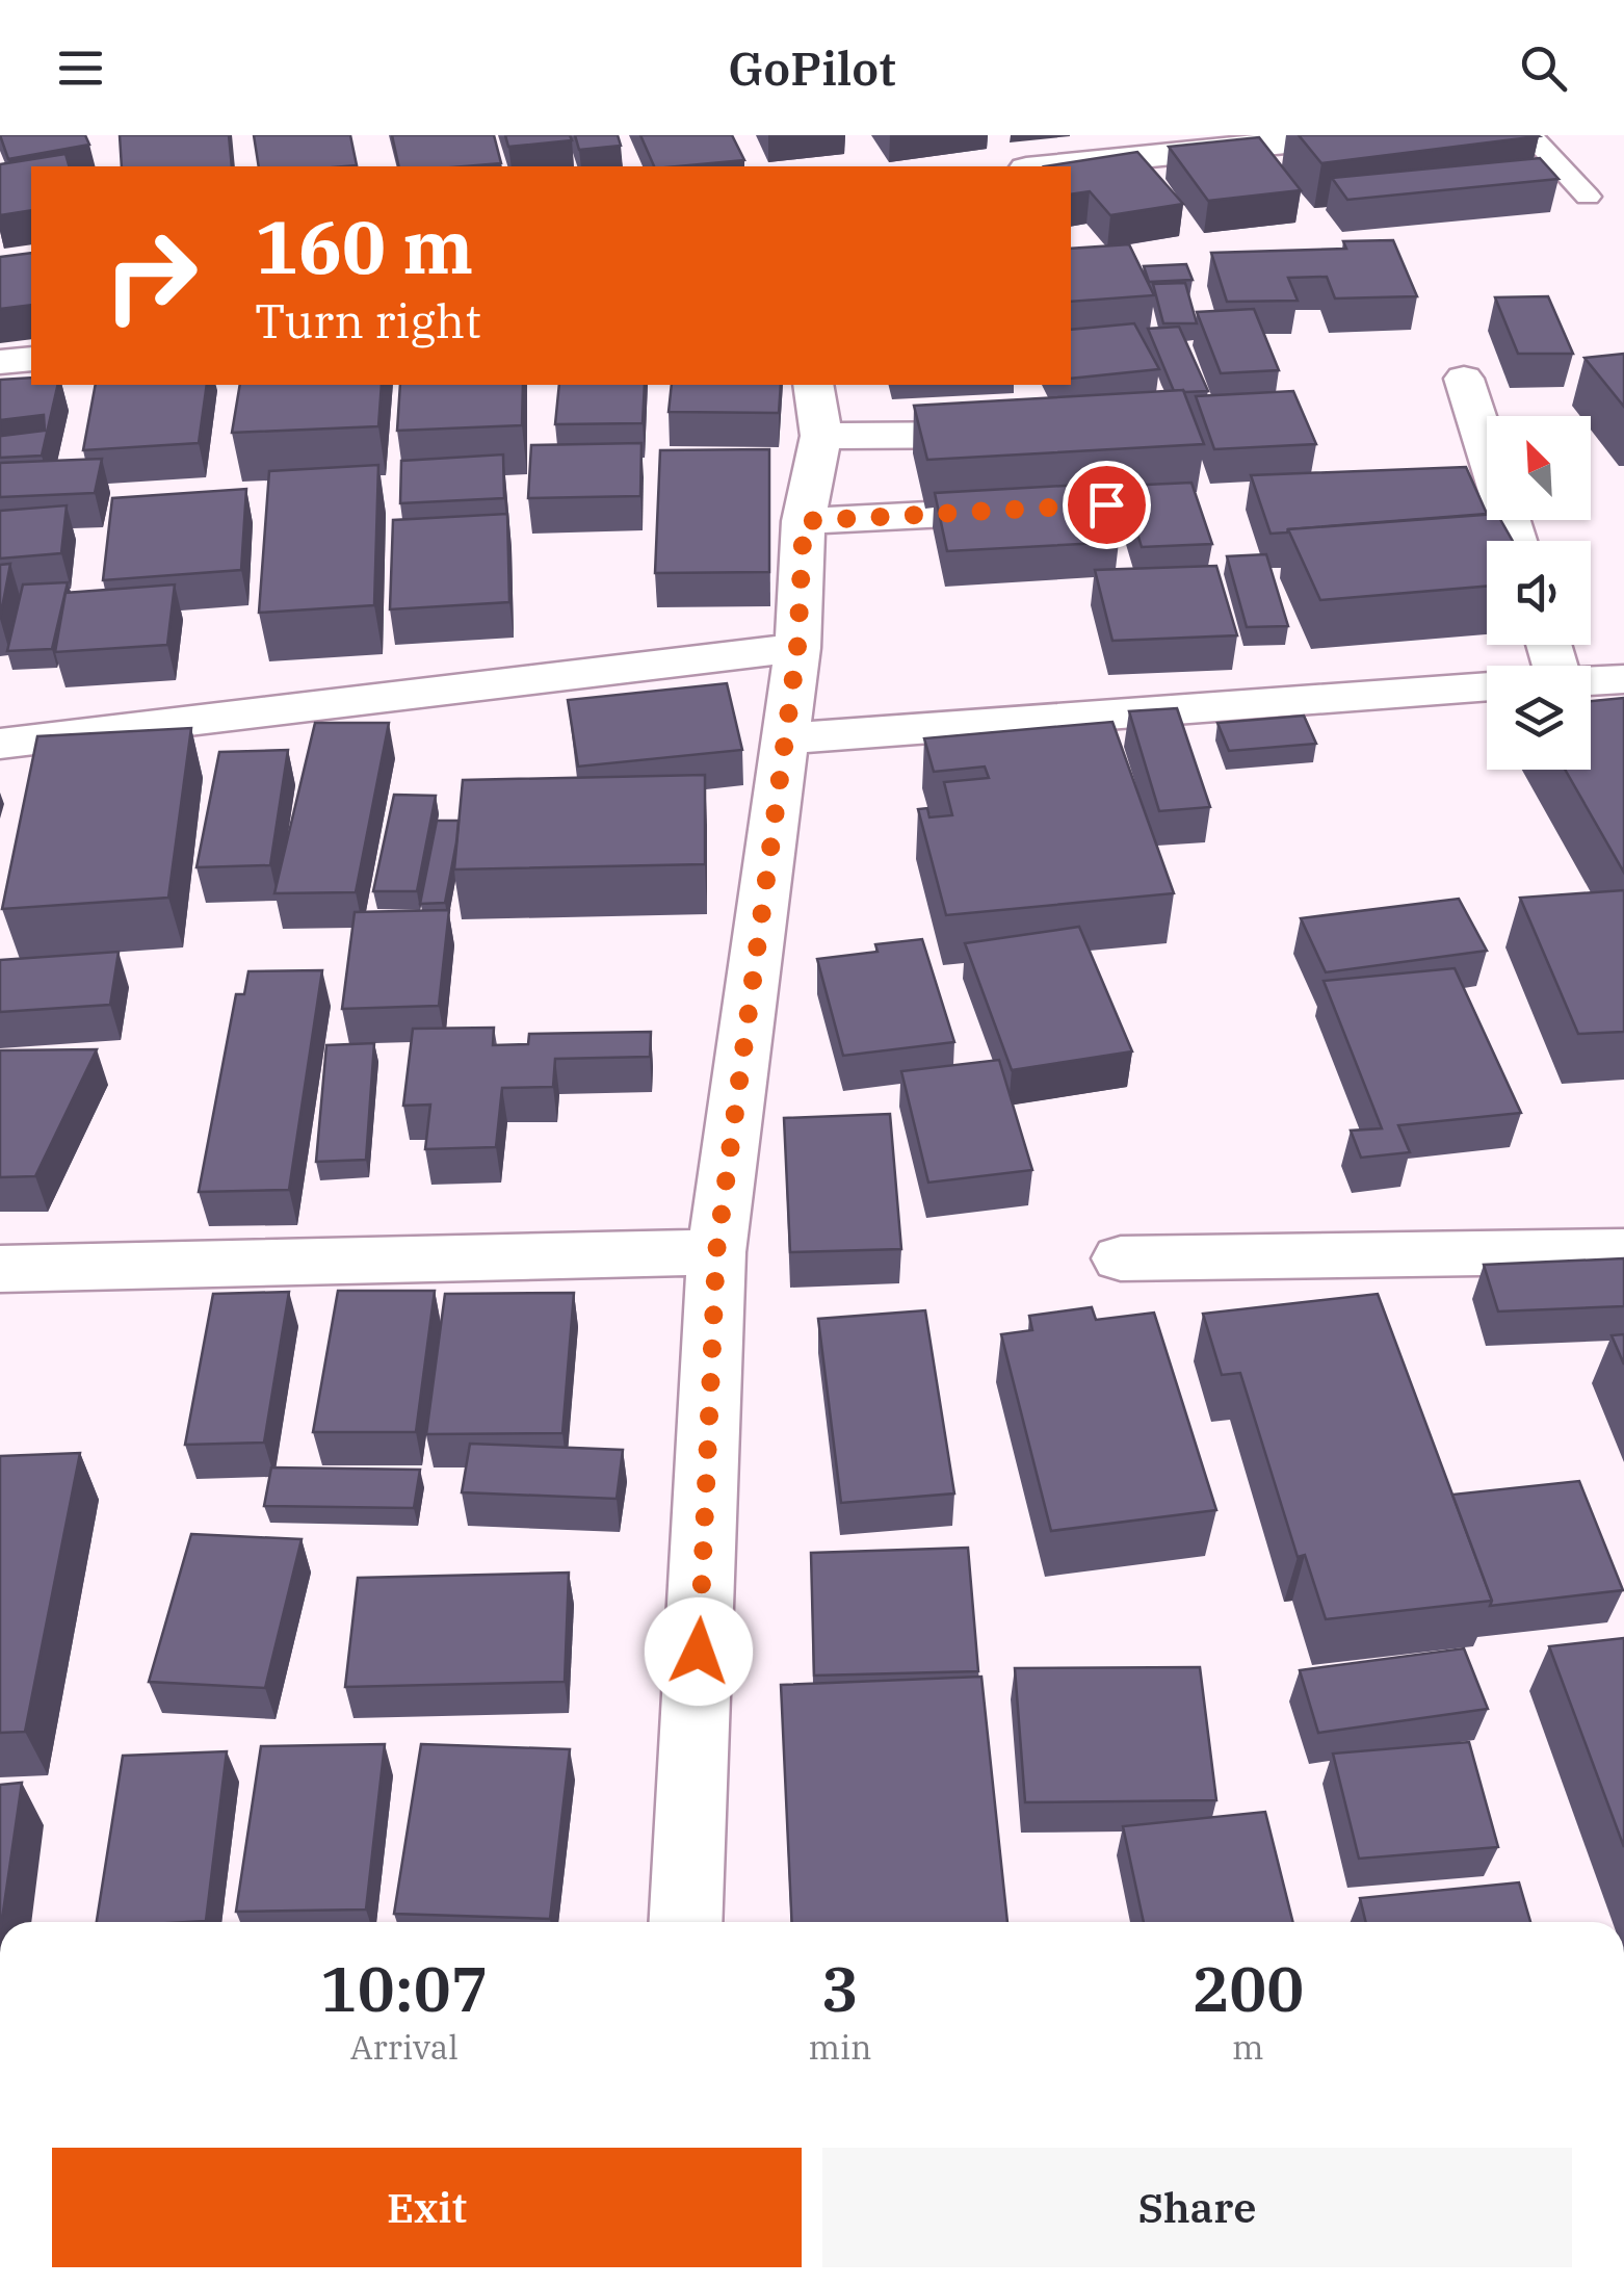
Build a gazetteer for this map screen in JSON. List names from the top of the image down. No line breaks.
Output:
{"north":"top left","page":{"header":"GoPilot","turn":["160 m","Turn right"],"eta":["10:07","Arrival","3","min","200","m"],"buttons":["Exit","Share"]}}
